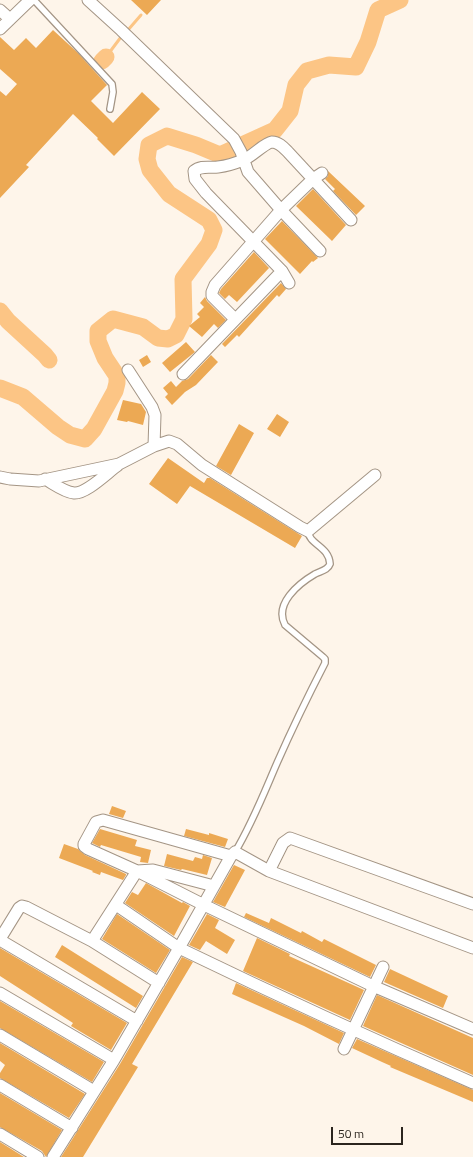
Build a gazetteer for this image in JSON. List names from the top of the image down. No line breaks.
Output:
{"scale_bar":"50 m"}
